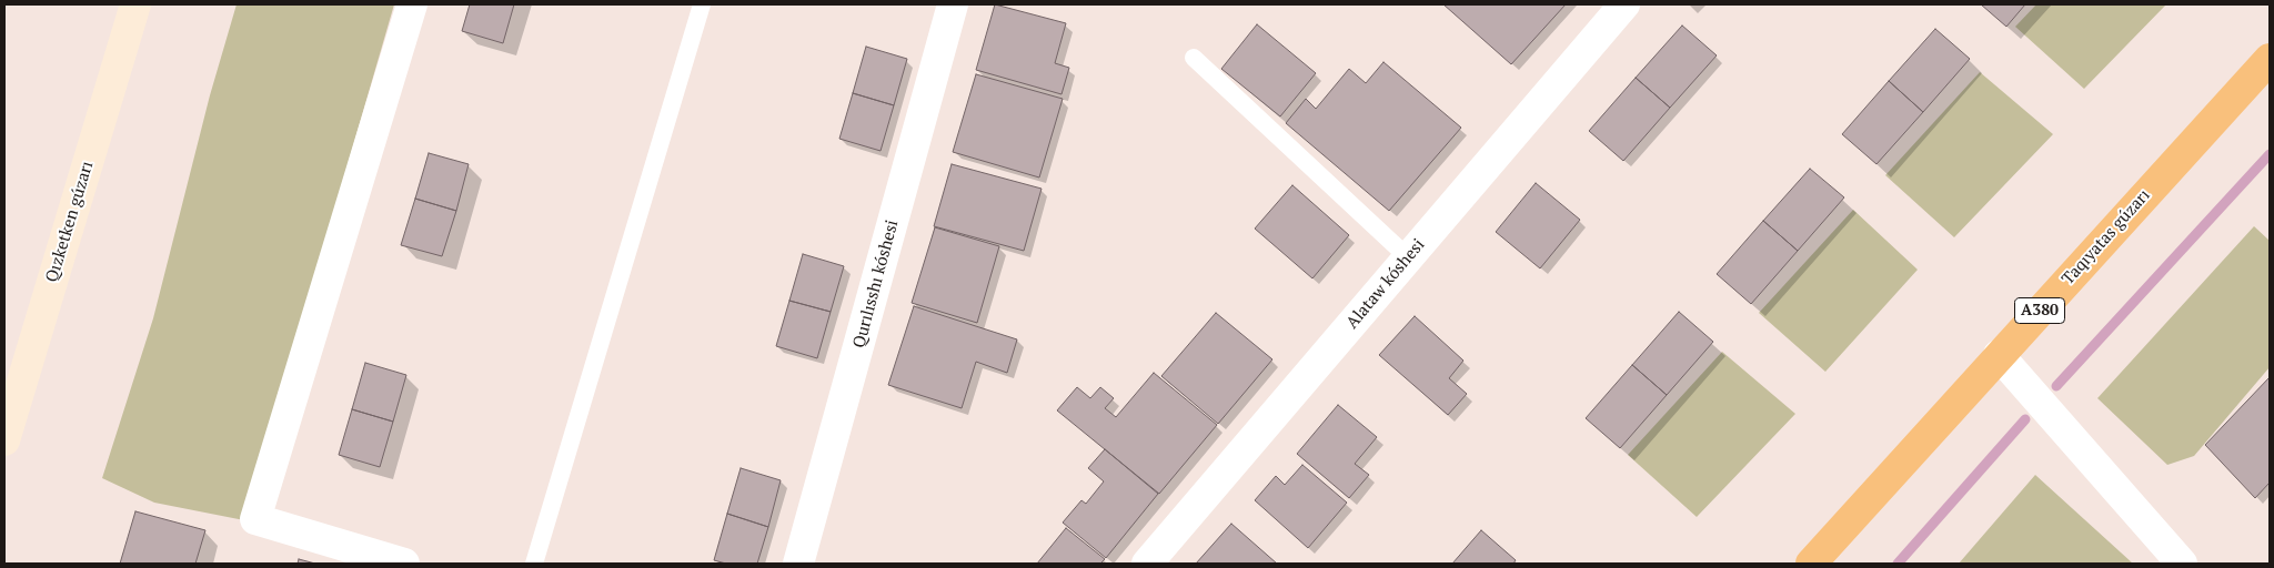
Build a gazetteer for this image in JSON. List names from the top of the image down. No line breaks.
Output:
{"streets":{"highway":["Taqıyatas gúzarı","A380"],"street":["Qızketken gúzarı","Qurılısshı kóshesi","Alataw kóshesi"]}}
